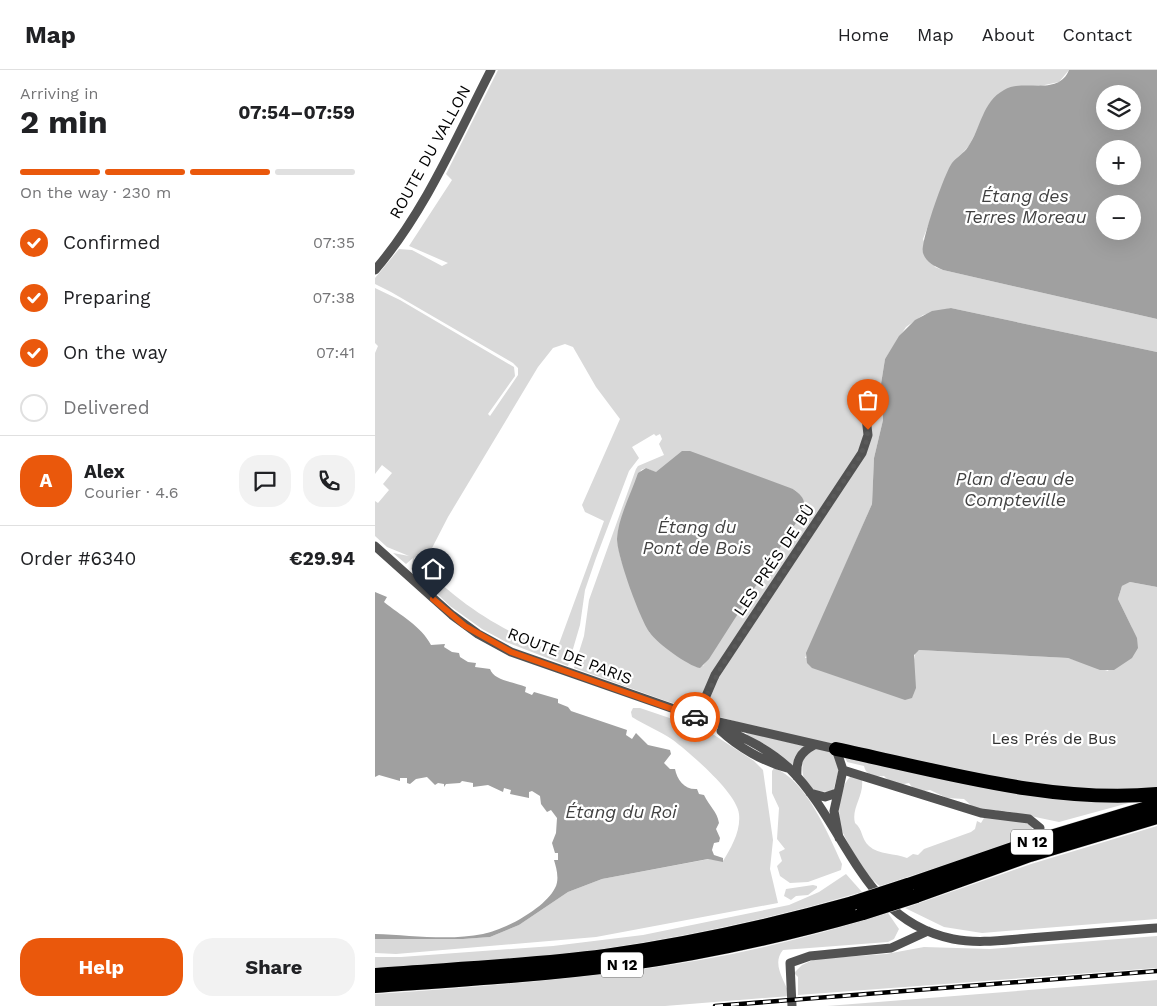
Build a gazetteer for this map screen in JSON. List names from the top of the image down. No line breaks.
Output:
{"streets":{"highway":["N 12"],"street":["ROUTE DU VALLON","LES PRÉS DE BÛ","ROUTE DE PARIS"]},"crossings":[["LES PRÉS DE BÛ","ROUTE DE PARIS"]],"water":["Étang des Terres Moreau","Plan d'eau de Compteville","Étang du Pont de Bois","Étang du Roi"],"parks":["Les Prés de Bus"],"page":{"header":"Map","nav":["Home","Map","About","Contact"],"heading":["2 min","Arriving in","07:54–07:59"],"panel":["Alex","Courier · 4.6","Order #6340","€29.94"],"map_buttons":["+","−"],"bar":"On the way · 230 m","list":[["Confirmed","07:35"],["Preparing","07:38"],["On the way","07:41"],"Delivered"],"round":"A","buttons":["Help","Share"]}}
